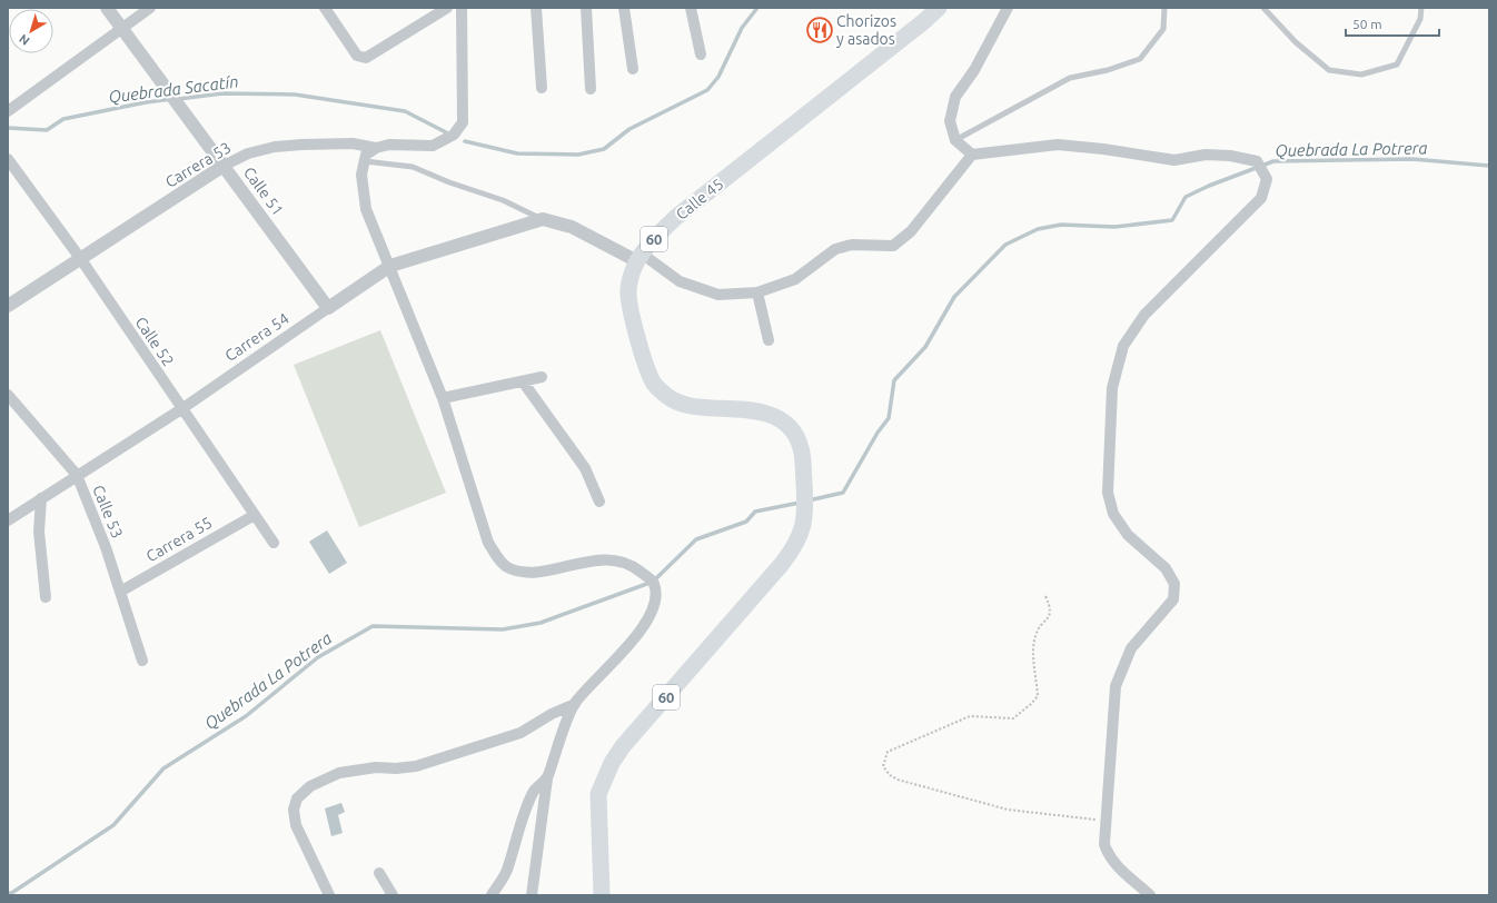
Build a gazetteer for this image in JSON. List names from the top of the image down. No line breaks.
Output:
{"streets":{"main road":["Calle 45","60"],"street":["Carrera 53","Calle 51","Carrera 54","Calle 52","Calle 53","Carrera 55"]},"crossings":[["Carrera 53","Calle 51"],["Carrera 53","Calle 52"],["Calle 51","Carrera 54"],["Carrera 54","Calle 52"],["Carrera 54","Calle 53"],["Calle 52","Carrera 55"],["Calle 53","Carrera 55"]],"water":["Quebrada Sacatín","Quebrada La Potrera"],"places":{"restaurant":["Chorizos y asados"]},"scale_bar":"50 m","north":"bottom left"}
